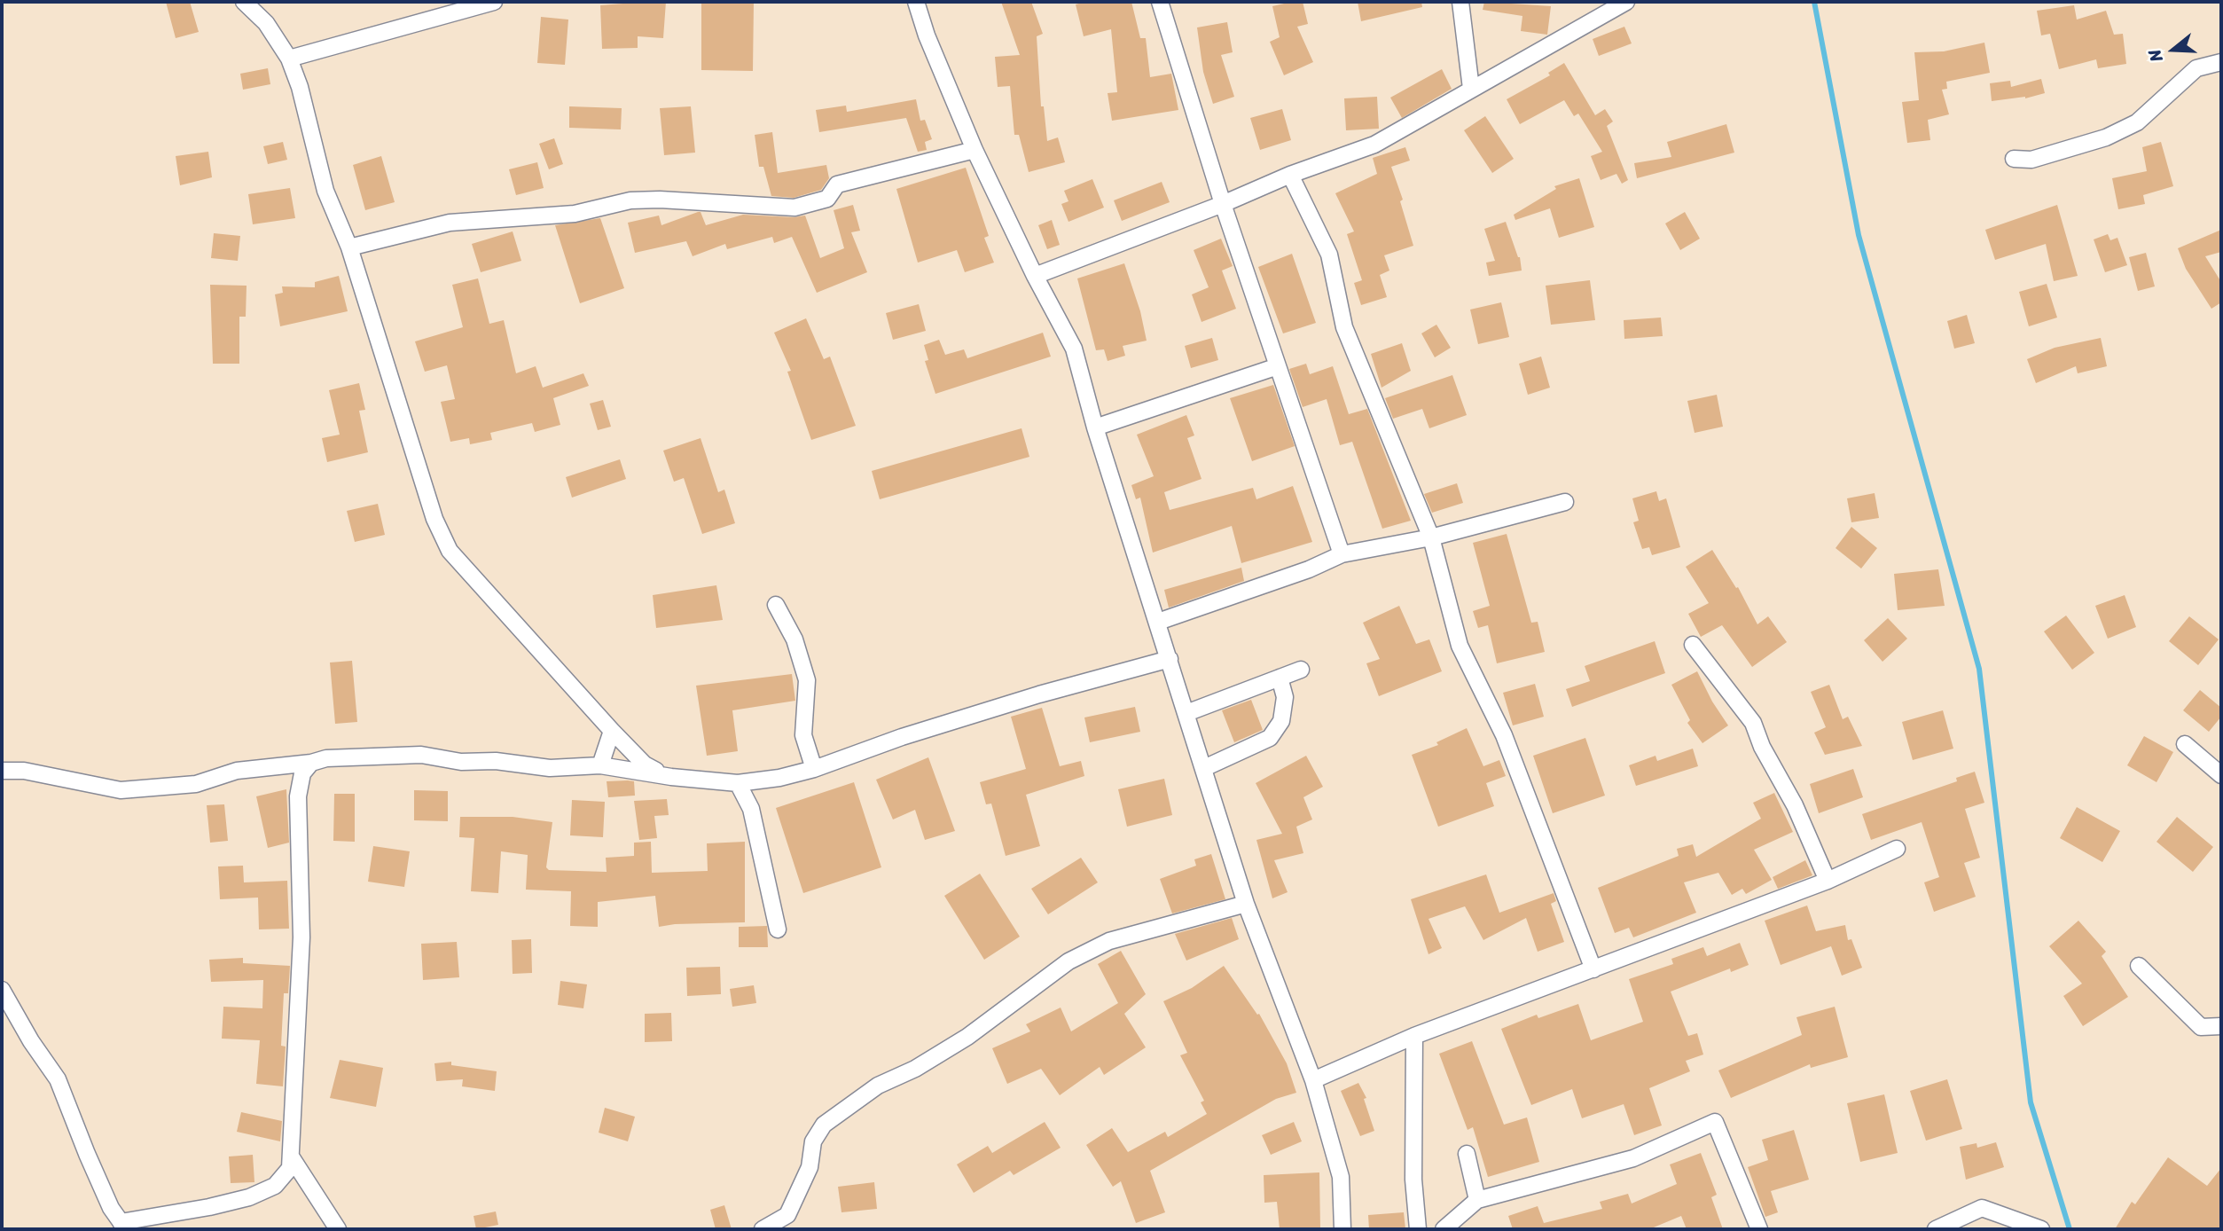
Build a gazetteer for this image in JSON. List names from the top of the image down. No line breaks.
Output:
{"north":"left"}
